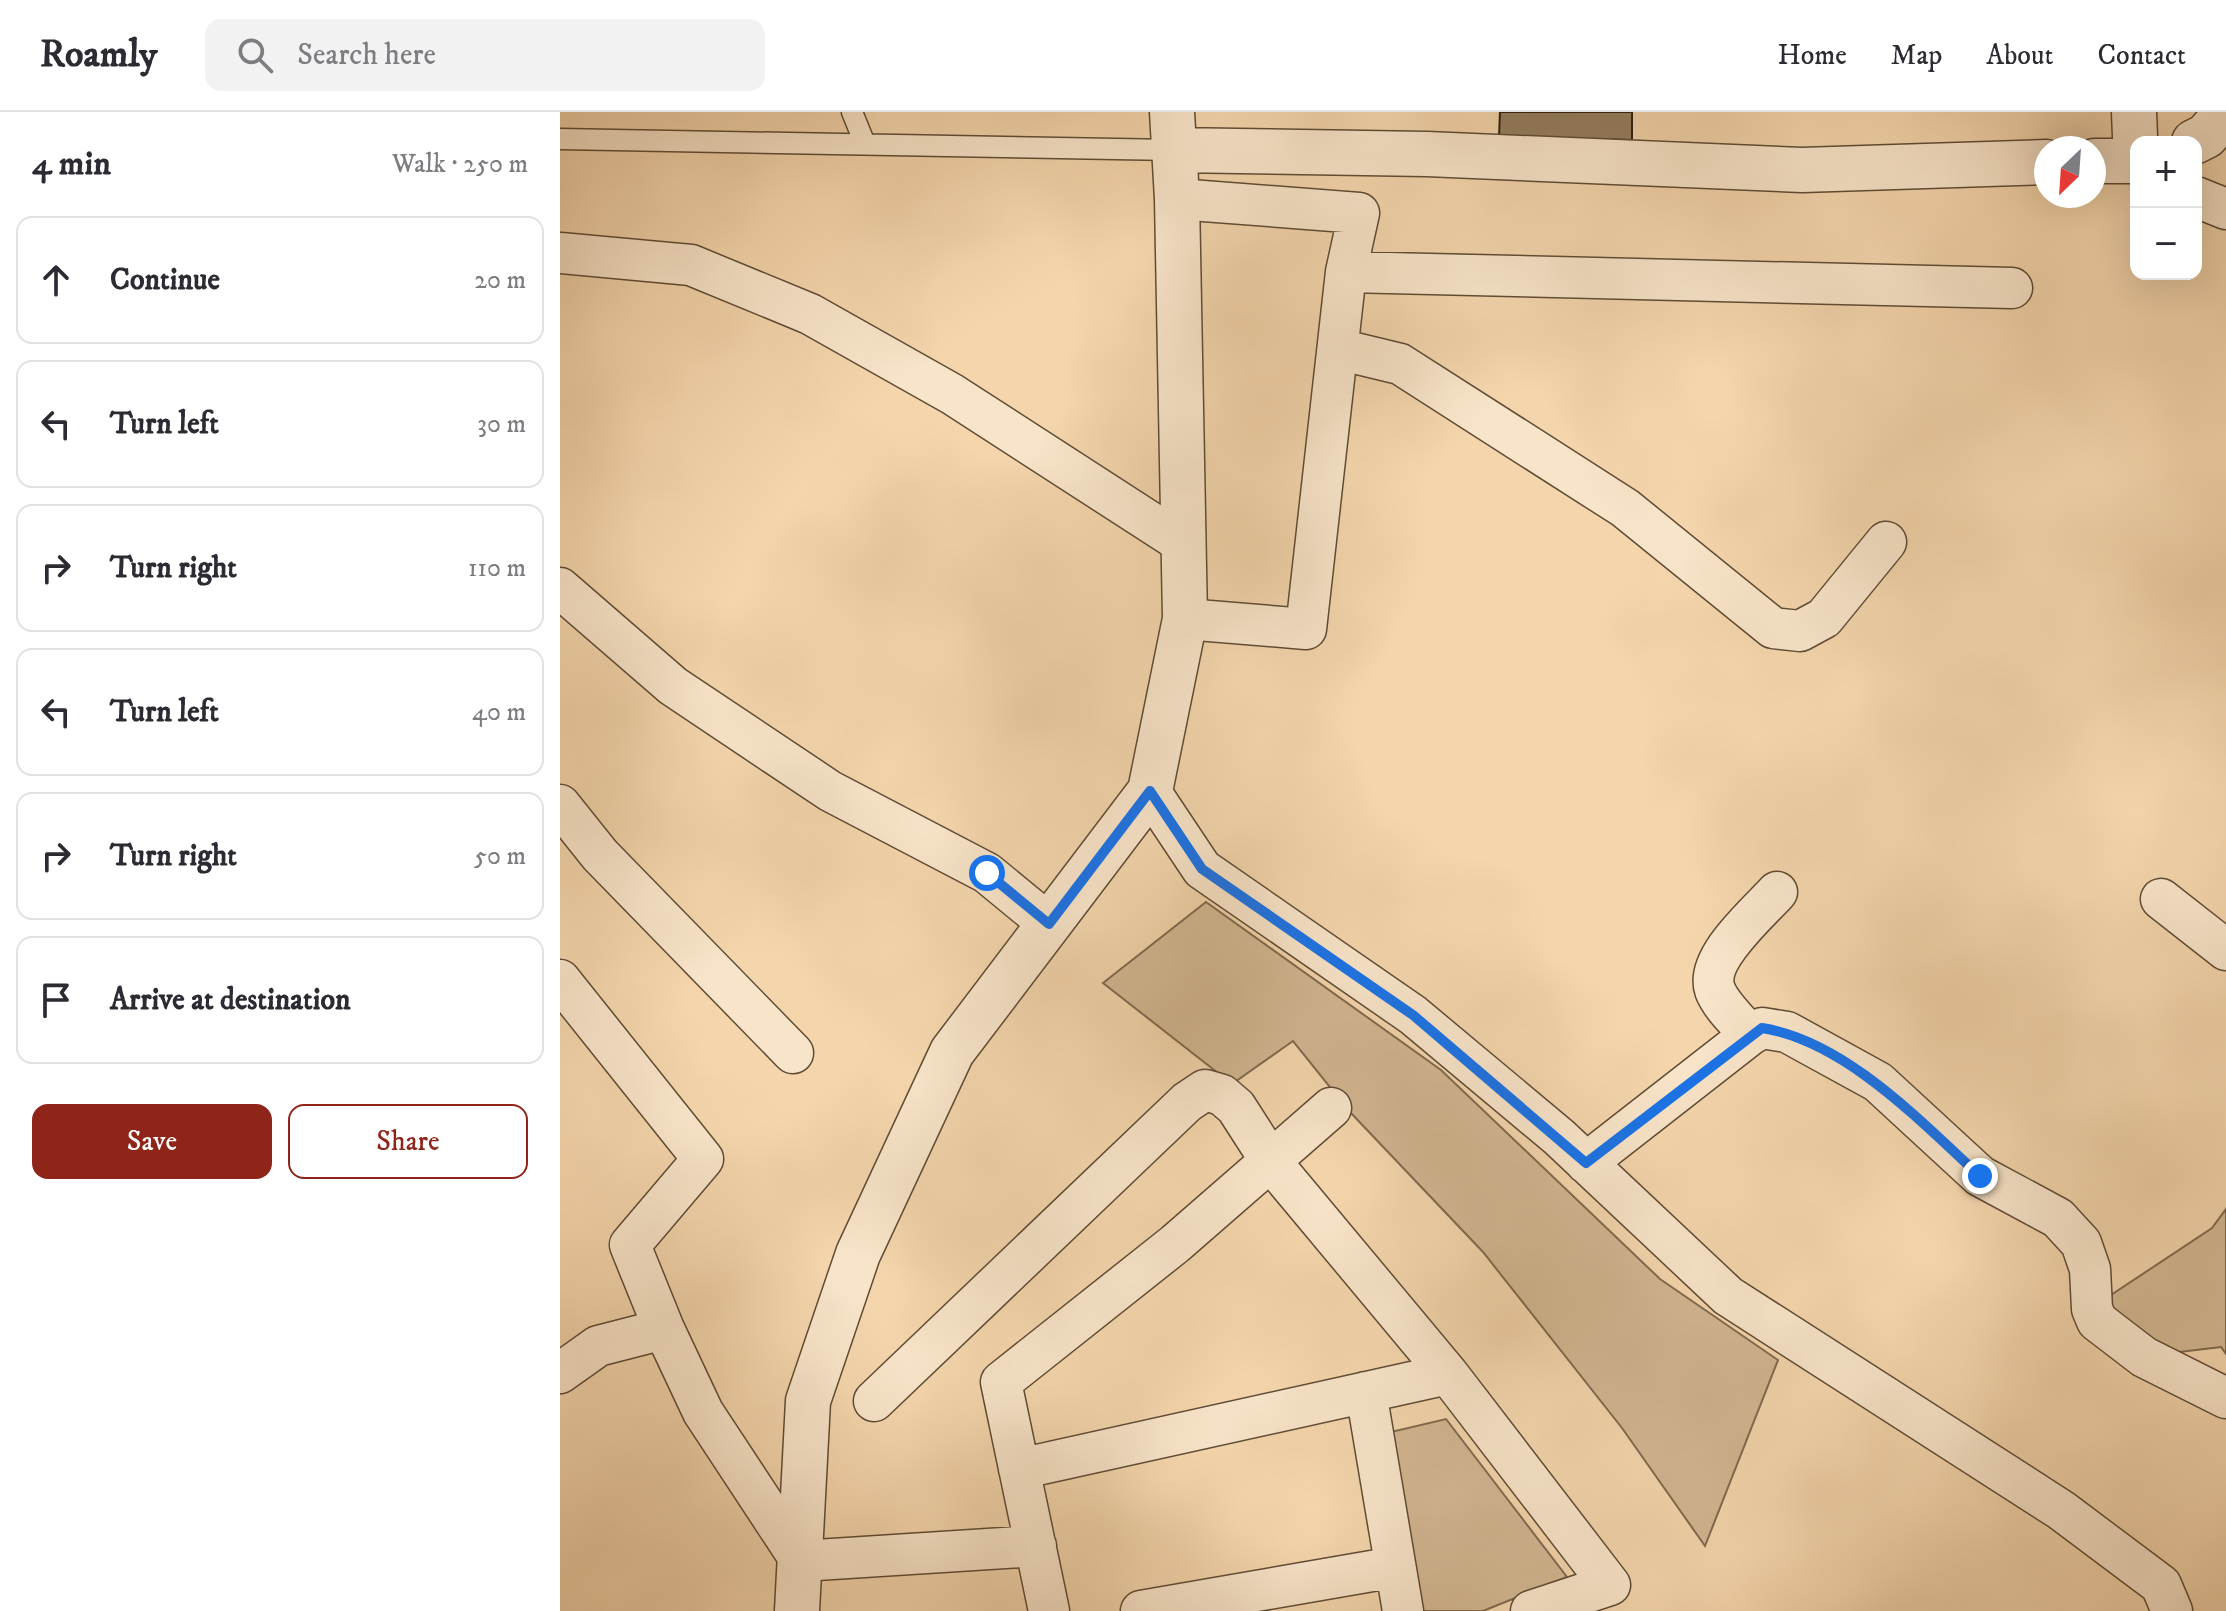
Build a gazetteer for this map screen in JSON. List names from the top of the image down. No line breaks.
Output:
{"north":"bottom left","page":{"header":"Roamly","search":"Search here","nav":["Home","Map","About","Contact"],"heading":["4 min","Walk · 250 m"],"map_buttons":["+","−"],"list":[["Continue","20 m"],["Turn left","30 m"],["Turn right","110 m"],["Turn left","40 m"],["Turn right","50 m"],"Arrive at destination"],"buttons":["Save","Share"]}}
